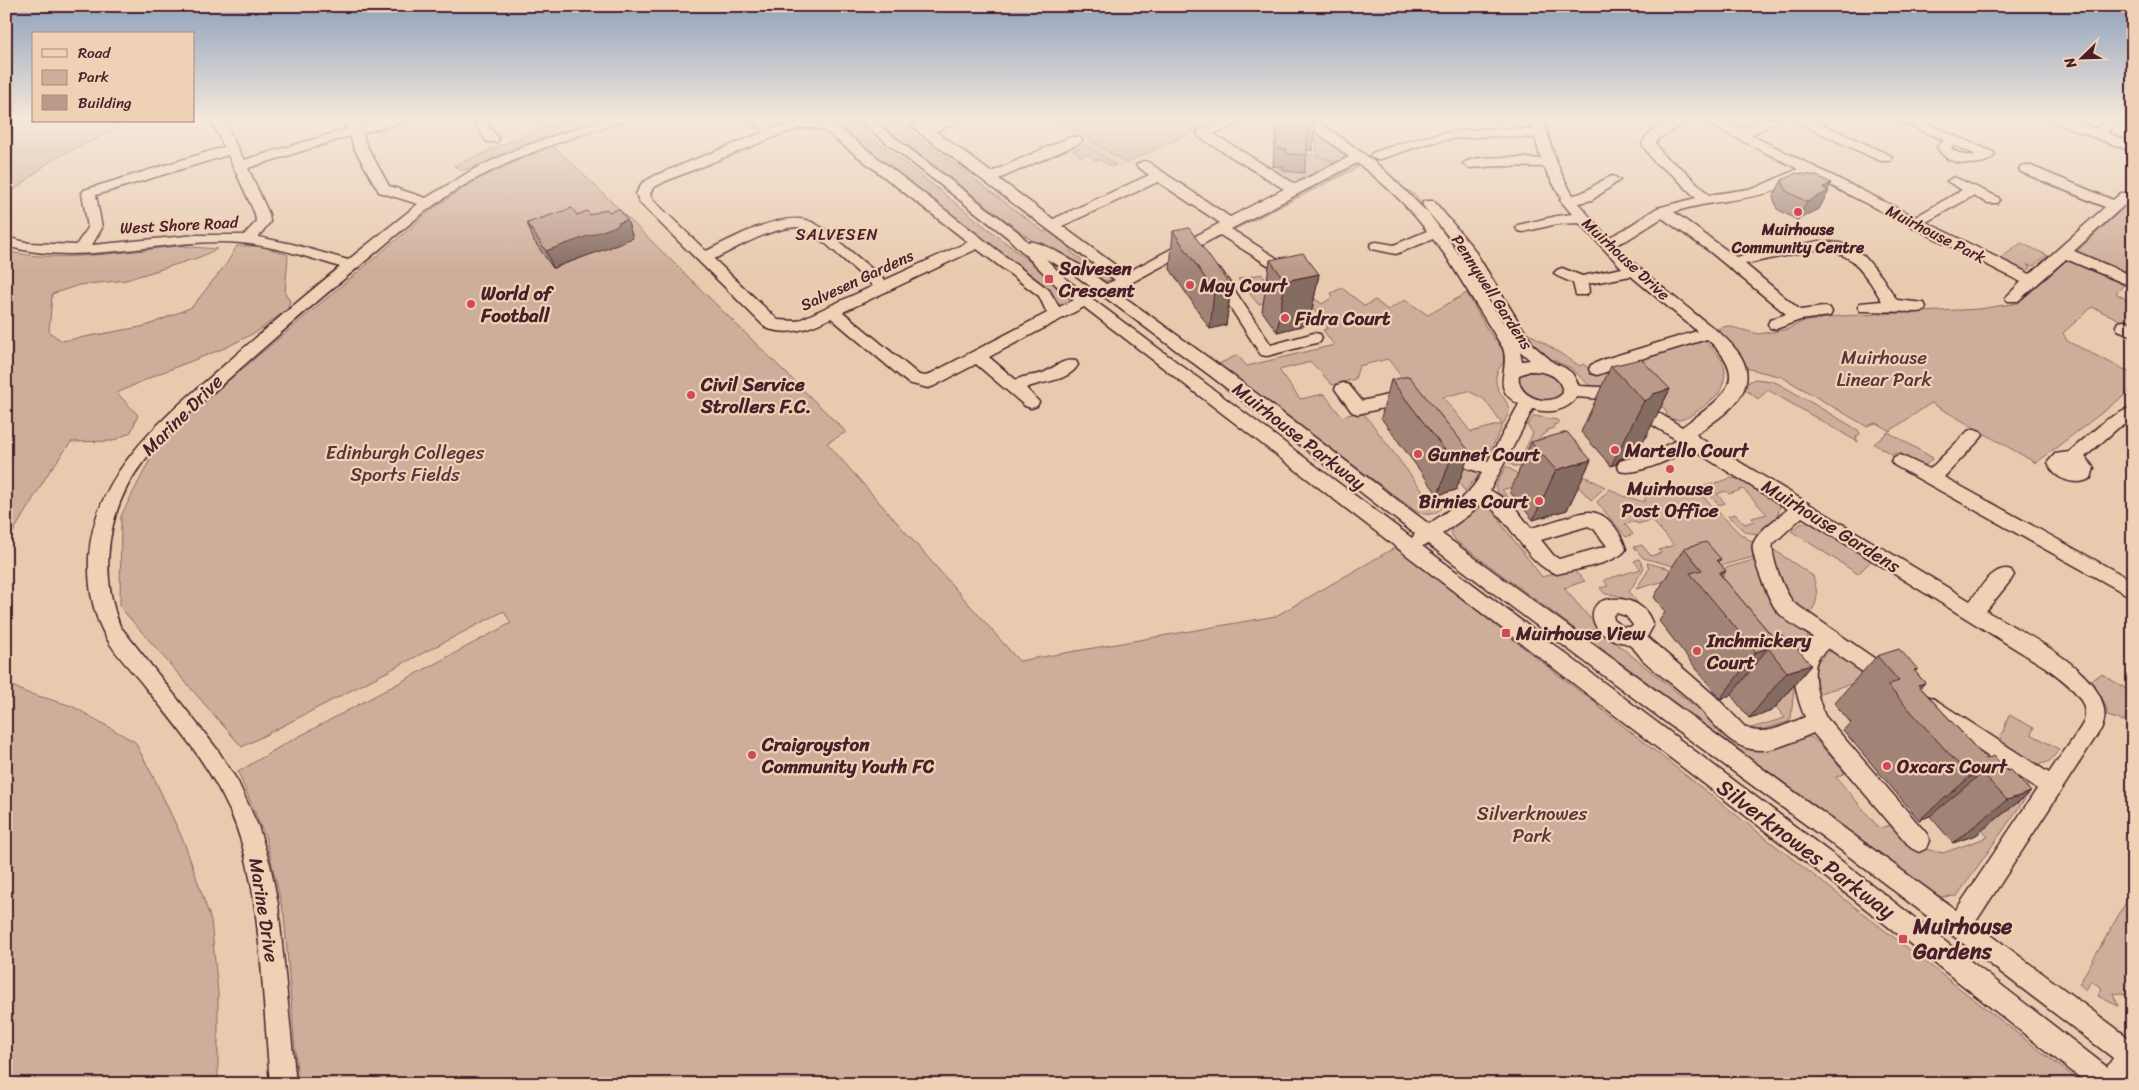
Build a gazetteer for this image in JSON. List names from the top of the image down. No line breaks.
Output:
{"streets":{"street":["West Shore Road","Muirhouse Park","Muirhouse Drive","Salvesen Gardens","Pennywell Gardens","Marine Drive","Muirhouse Parkway","Muirhouse Gardens","Silverknowes Parkway"]},"crossings":[["West Shore Road","Marine Drive"],["Muirhouse Drive","Muirhouse Gardens"],["Pennywell Gardens","Muirhouse Gardens"],["Muirhouse Parkway","Silverknowes Parkway"],["Muirhouse Gardens","Silverknowes Parkway"]],"districts":["SALVESEN"],"parks":["Muirhouse Linear Park","Edinburgh Colleges Sports Fields","Silverknowes Park"],"places":{"other":["Muirhouse Community Centre","May Court","World of Football","Fidra Court","Civil Service Strollers F.C.","Martello Court","Gunnet Court","Muirhouse Post Office","Birnies Court","Inchmickery Court","Craigroyston Community Youth FC","Oxcars Court"],"transit":["Salvesen Crescent","Muirhouse View","Muirhouse Gardens"]},"legend":["Road","Park","Building"],"north":"bottom left"}
